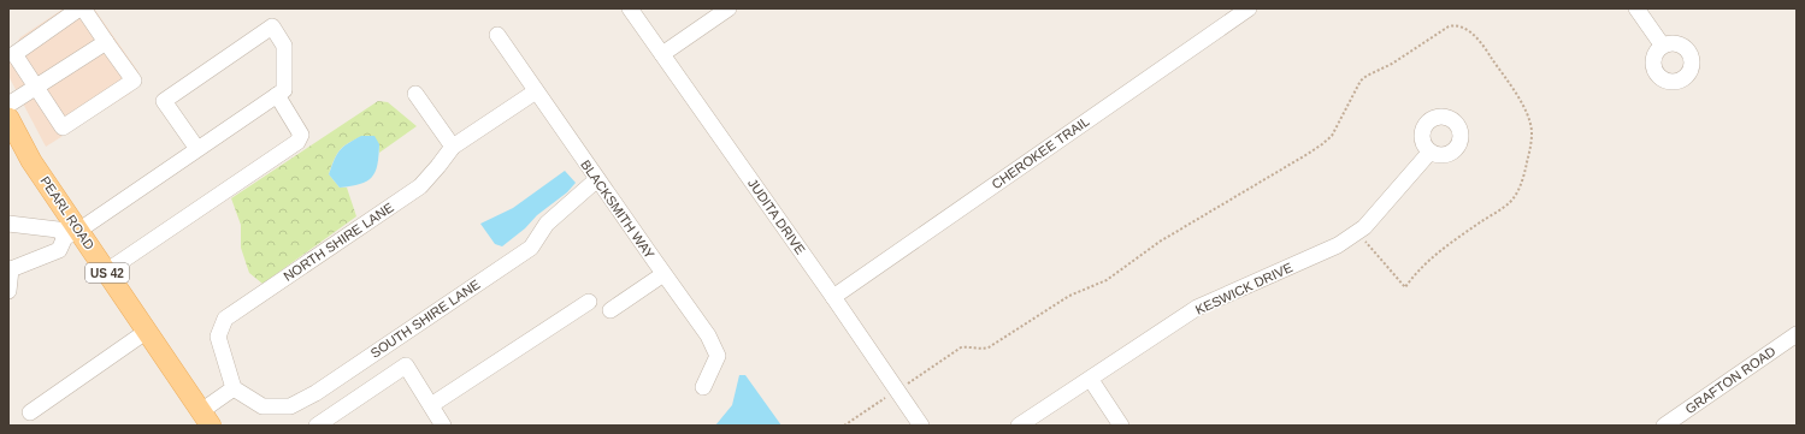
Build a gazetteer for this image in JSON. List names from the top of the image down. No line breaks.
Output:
{"streets":{"main road":["PEARL ROAD","US 42"],"street":["CHEROKEE TRAIL","BLACKSMITH WAY","JUDITA DRIVE","NORTH SHIRE LANE","KESWICK DRIVE","SOUTH SHIRE LANE","GRAFTON ROAD"]},"crossings":[["CHEROKEE TRAIL","JUDITA DRIVE"],["BLACKSMITH WAY","NORTH SHIRE LANE"],["BLACKSMITH WAY","SOUTH SHIRE LANE"],["NORTH SHIRE LANE","SOUTH SHIRE LANE"]]}
